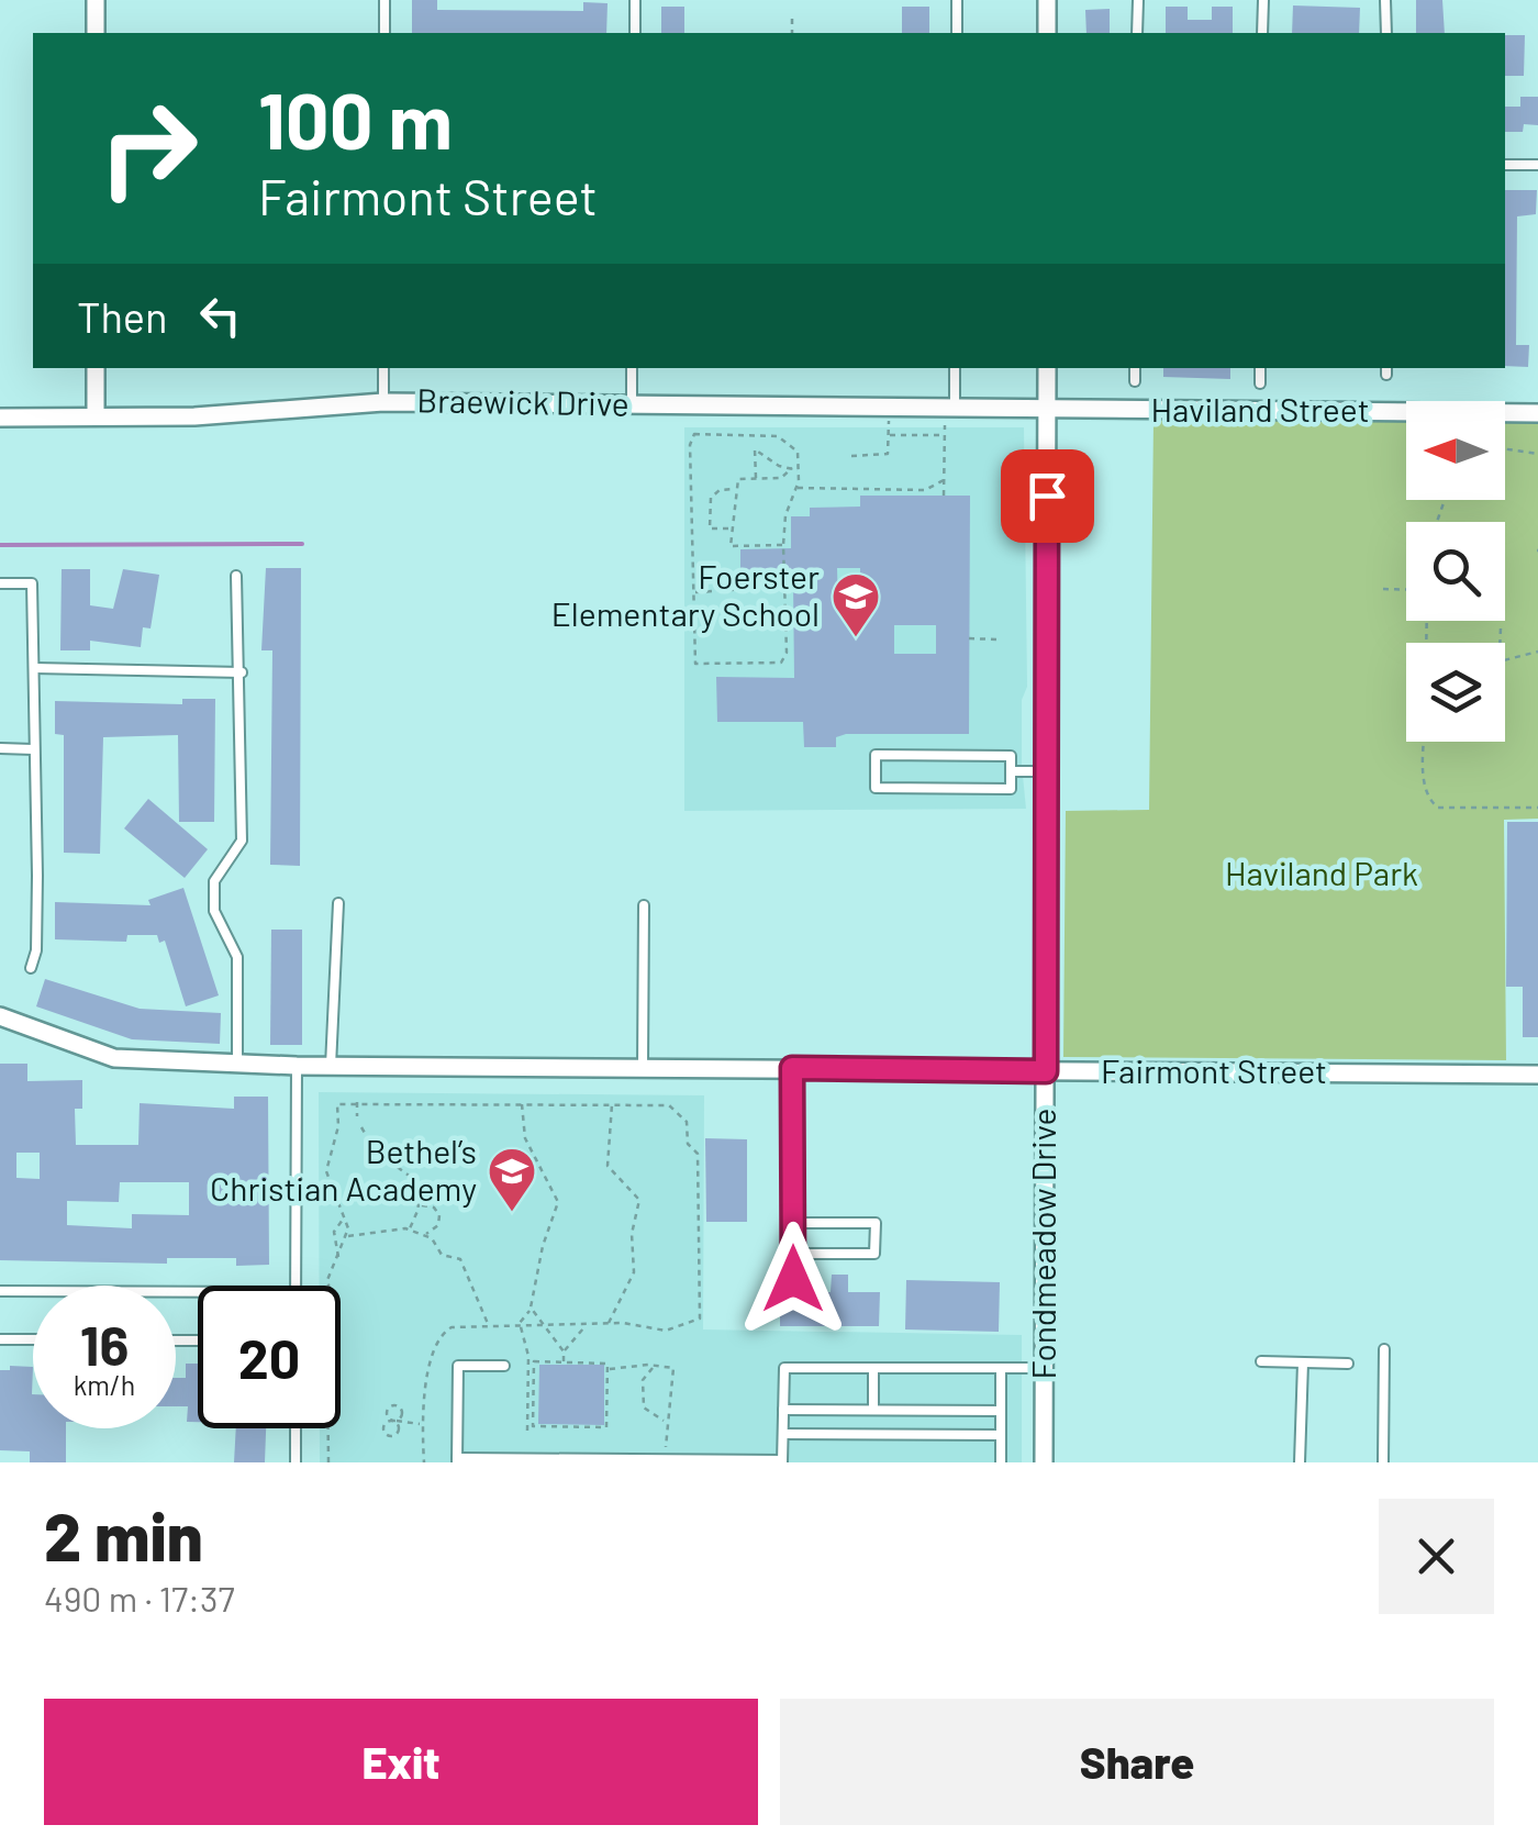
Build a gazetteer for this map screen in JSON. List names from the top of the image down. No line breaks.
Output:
{"streets":{"street":["Braewick Drive","Haviland Street","Fairmont Street","Fondmeadow Drive"]},"crossings":[["Braewick Drive","Haviland Street"],["Braewick Drive","Fondmeadow Drive"],["Haviland Street","Fondmeadow Drive"],["Fairmont Street","Fondmeadow Drive"]],"parks":["Haviland Park"],"places":{"school or university":["Foerster Elementary School","Bethel’s Christian Academy"]},"north":"left","page":{"turn":["100 m","Fairmont Street"],"then":"Then","speed":"16 km/h","limit":"20","heading":["2 min","490 m · 17:37"],"buttons":["Exit","Share"]}}
